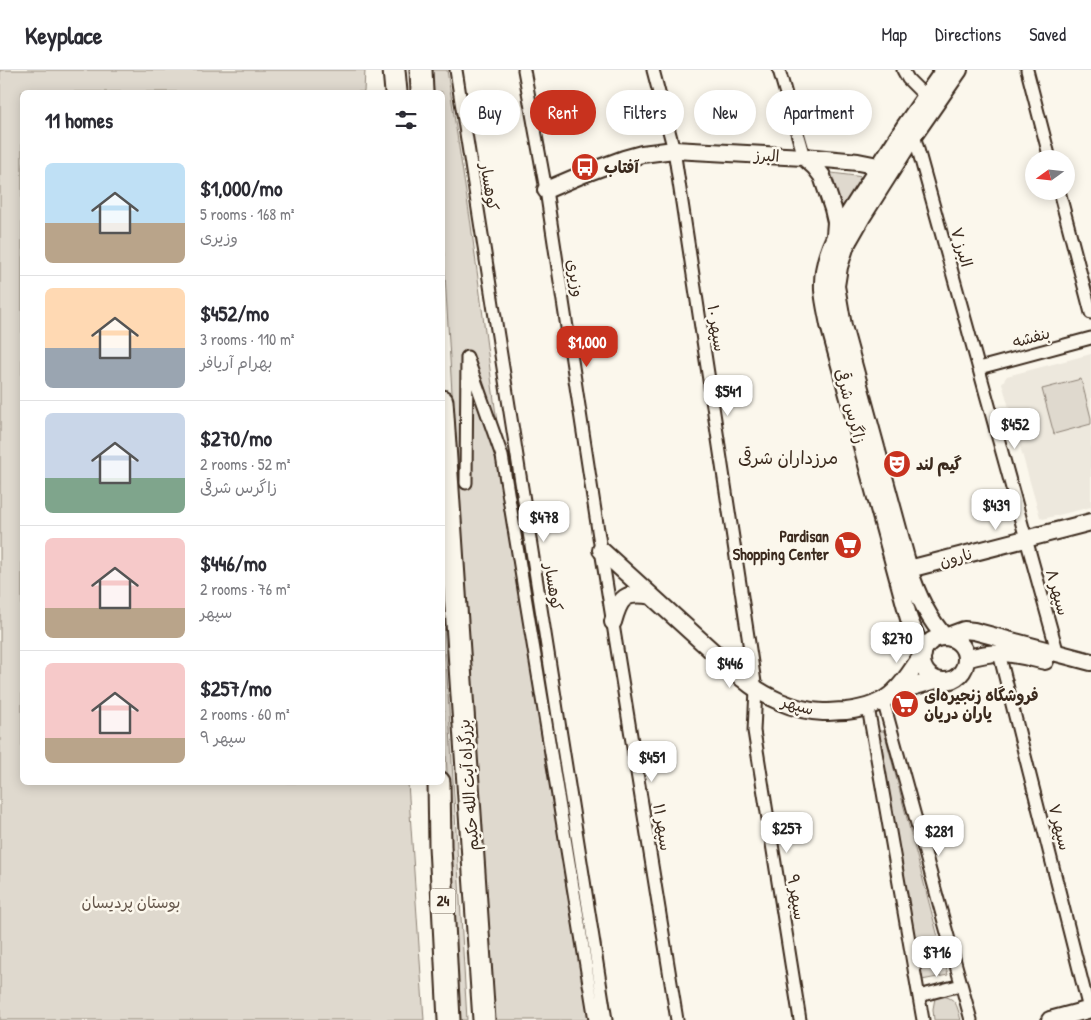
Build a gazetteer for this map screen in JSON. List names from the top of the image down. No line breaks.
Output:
{"streets":{"highway":["بزرگراه آیت الله حکیم","24"],"street":["البرز","کوهسار","البرز ۷","وزیری","سپهر ۱۰","بنفشه","زاگرس شرقی","نارون","سپهر ۸","سپهر","سپهر ۱۱","سپهر ۷","سپهر ۹"]},"crossings":[["البرز","وزیری"],["البرز","سپهر ۱۰"],["البرز","زاگرس شرقی"],["البرز ۷","بنفشه"],["البرز ۷","نارون"],["البرز ۷","سپهر ۸"],["وزیری","سپهر"],["وزیری","سپهر ۱۱"],["سپهر ۱۰","سپهر"],["سپهر ۱۰","سپهر ۹"],["زاگرس شرقی","نارون"],["نارون","سپهر ۸"],["سپهر","سپهر ۱۱"],["سپهر","سپهر ۹"]],"districts":["مرزداران شرقی"],"parks":["بوستان پردیسان"],"places":{"bus stop":["آفتاب"],"theatre":["گیم لند"],"supermarket":["Pardisan Shopping Center","فروشگاه زنجیره‌ای یاران دریان"]},"north":"left","page":{"header":"Keyplace","nav":["Map","Directions","Saved"],"chip":["Buy","Rent","Filters","New","Apartment"],"heading":"11 homes","list":[{"name":"$1,000/mo","note":"5 rooms · 168 m² · وزیری"},{"name":"$452/mo","note":"3 rooms · 110 m² · بهرام آریافر"},{"name":"$270/mo","note":"2 rooms · 52 m² · زاگرس شرقی"},{"name":"$446/mo","note":"2 rooms · 76 m² · سپهر"},{"name":"$257/mo","note":"2 rooms · 60 m² · سپهر ۹"}],"price":["$1,000","$541","$452","$439","$478","$270","$446","$451","$257","$281","$716"]}}
